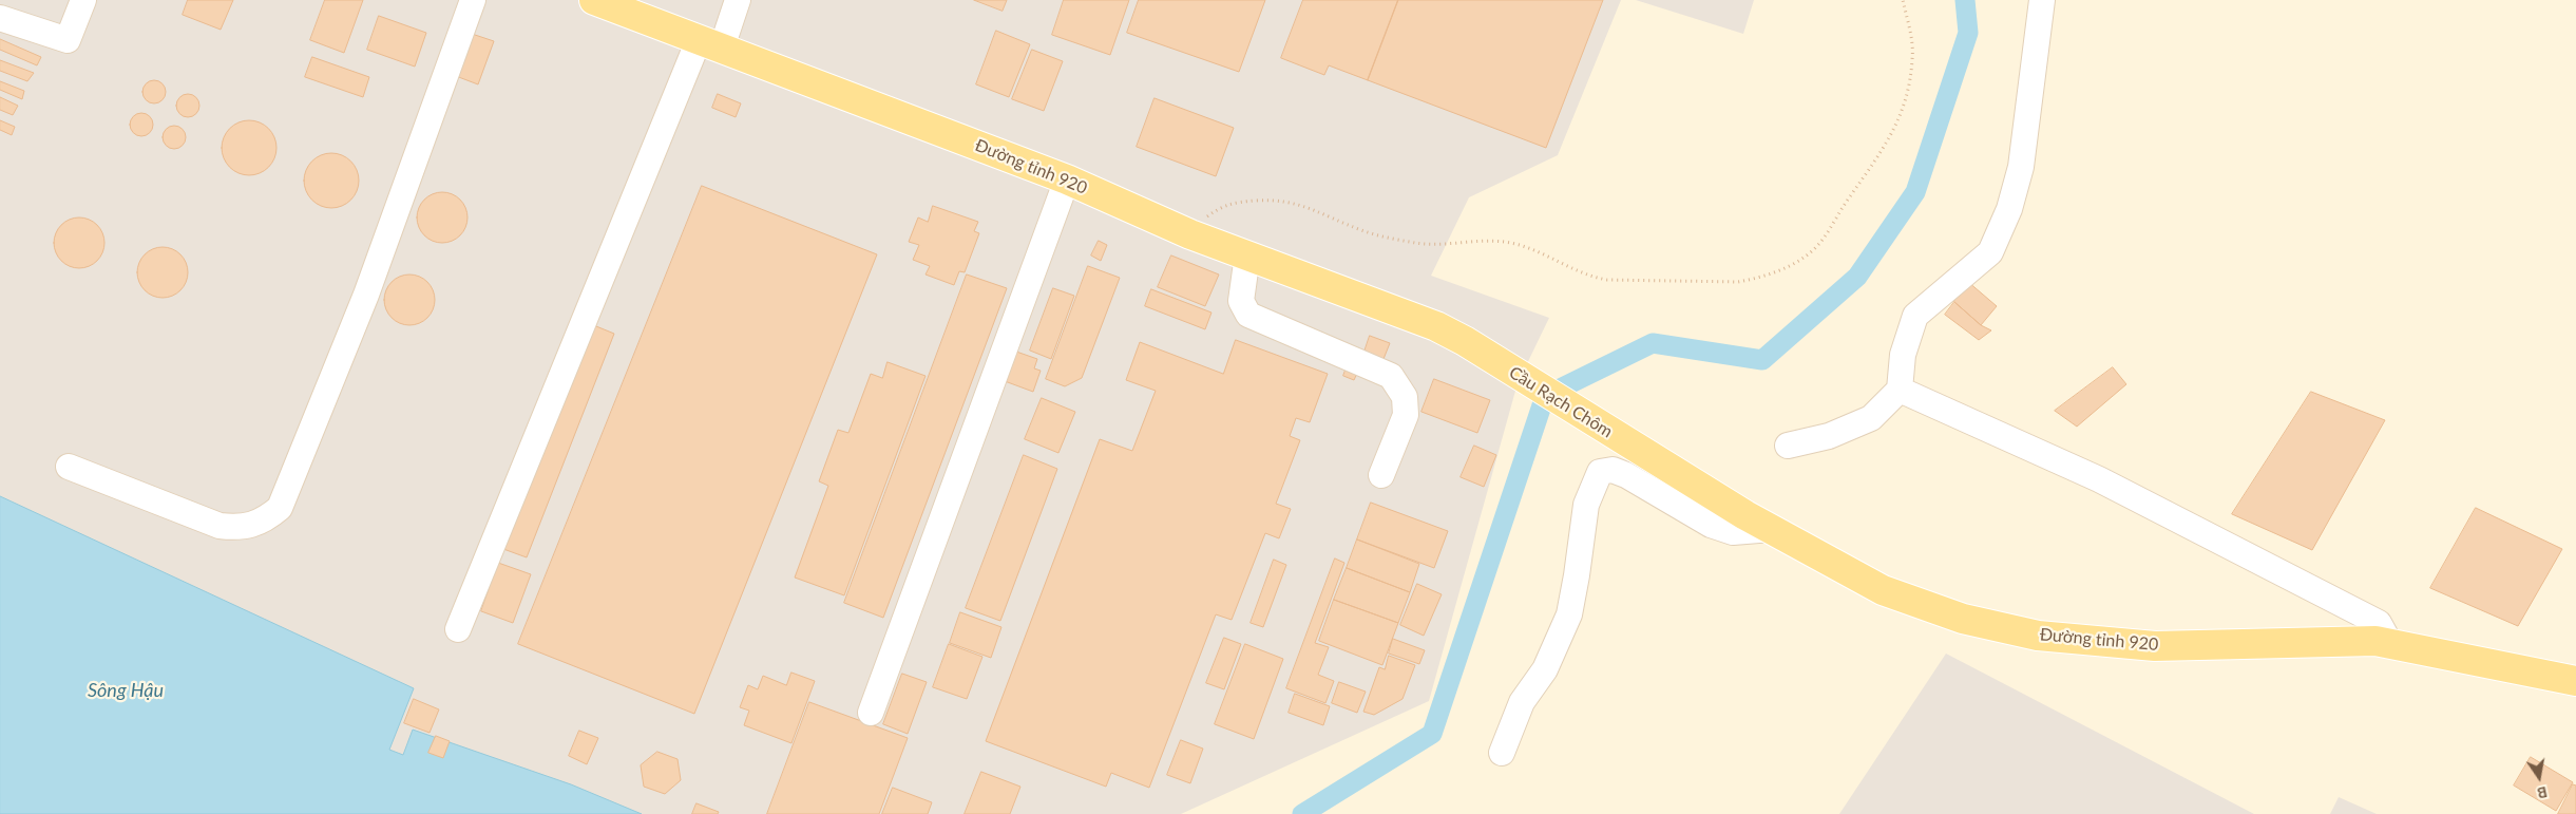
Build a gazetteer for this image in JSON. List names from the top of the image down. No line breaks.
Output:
{"streets":{"main road":["Đường tỉnh 920","Cầu Rạch Chôm"]},"crossings":[["Đường tỉnh 920","Cầu Rạch Chôm"]],"water":["Sông Hậu"],"north":"bottom"}
